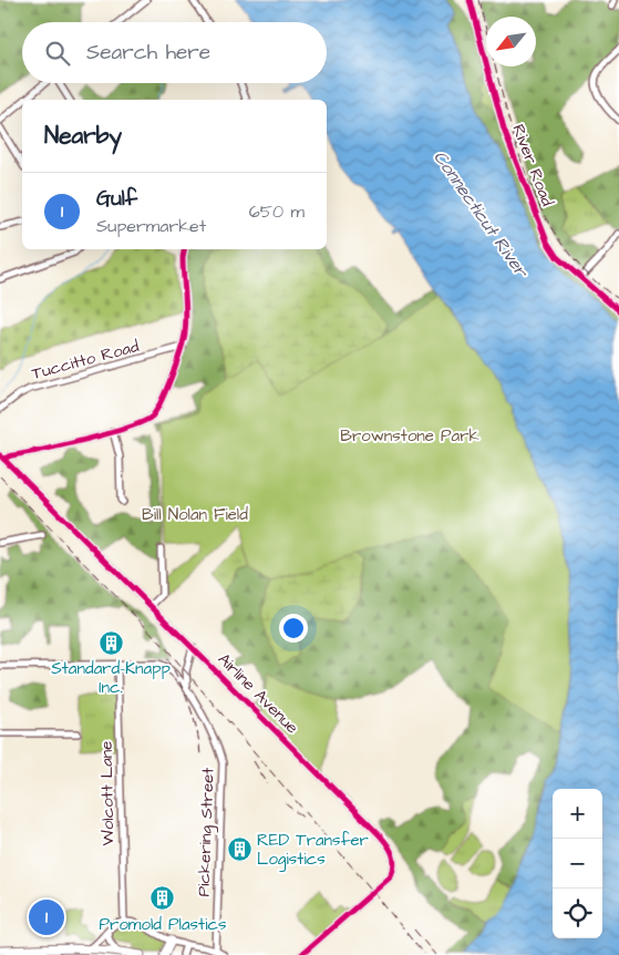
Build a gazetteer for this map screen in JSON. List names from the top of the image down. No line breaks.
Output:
{"streets":{"street":["River Road","Tuccitto Road","Airline Avenue","Wolcott Lane","Pickering Street"]},"crossings":[["Wolcott Lane","Pickering Street"]],"water":["Connecticut River"],"parks":["Brownstone Park","Bill Nolan Field"],"places":{"building":["Standard-Knapp Inc.","RED Transfer Logistics","Promold Plastics"]},"north":"bottom left","page":{"search":"Search here","heading":"Nearby","list":[{"mark":"1","name":"Gulf","note":"Supermarket","value":"650 m"}],"map_buttons":["+","−"],"pins":"1"}}
